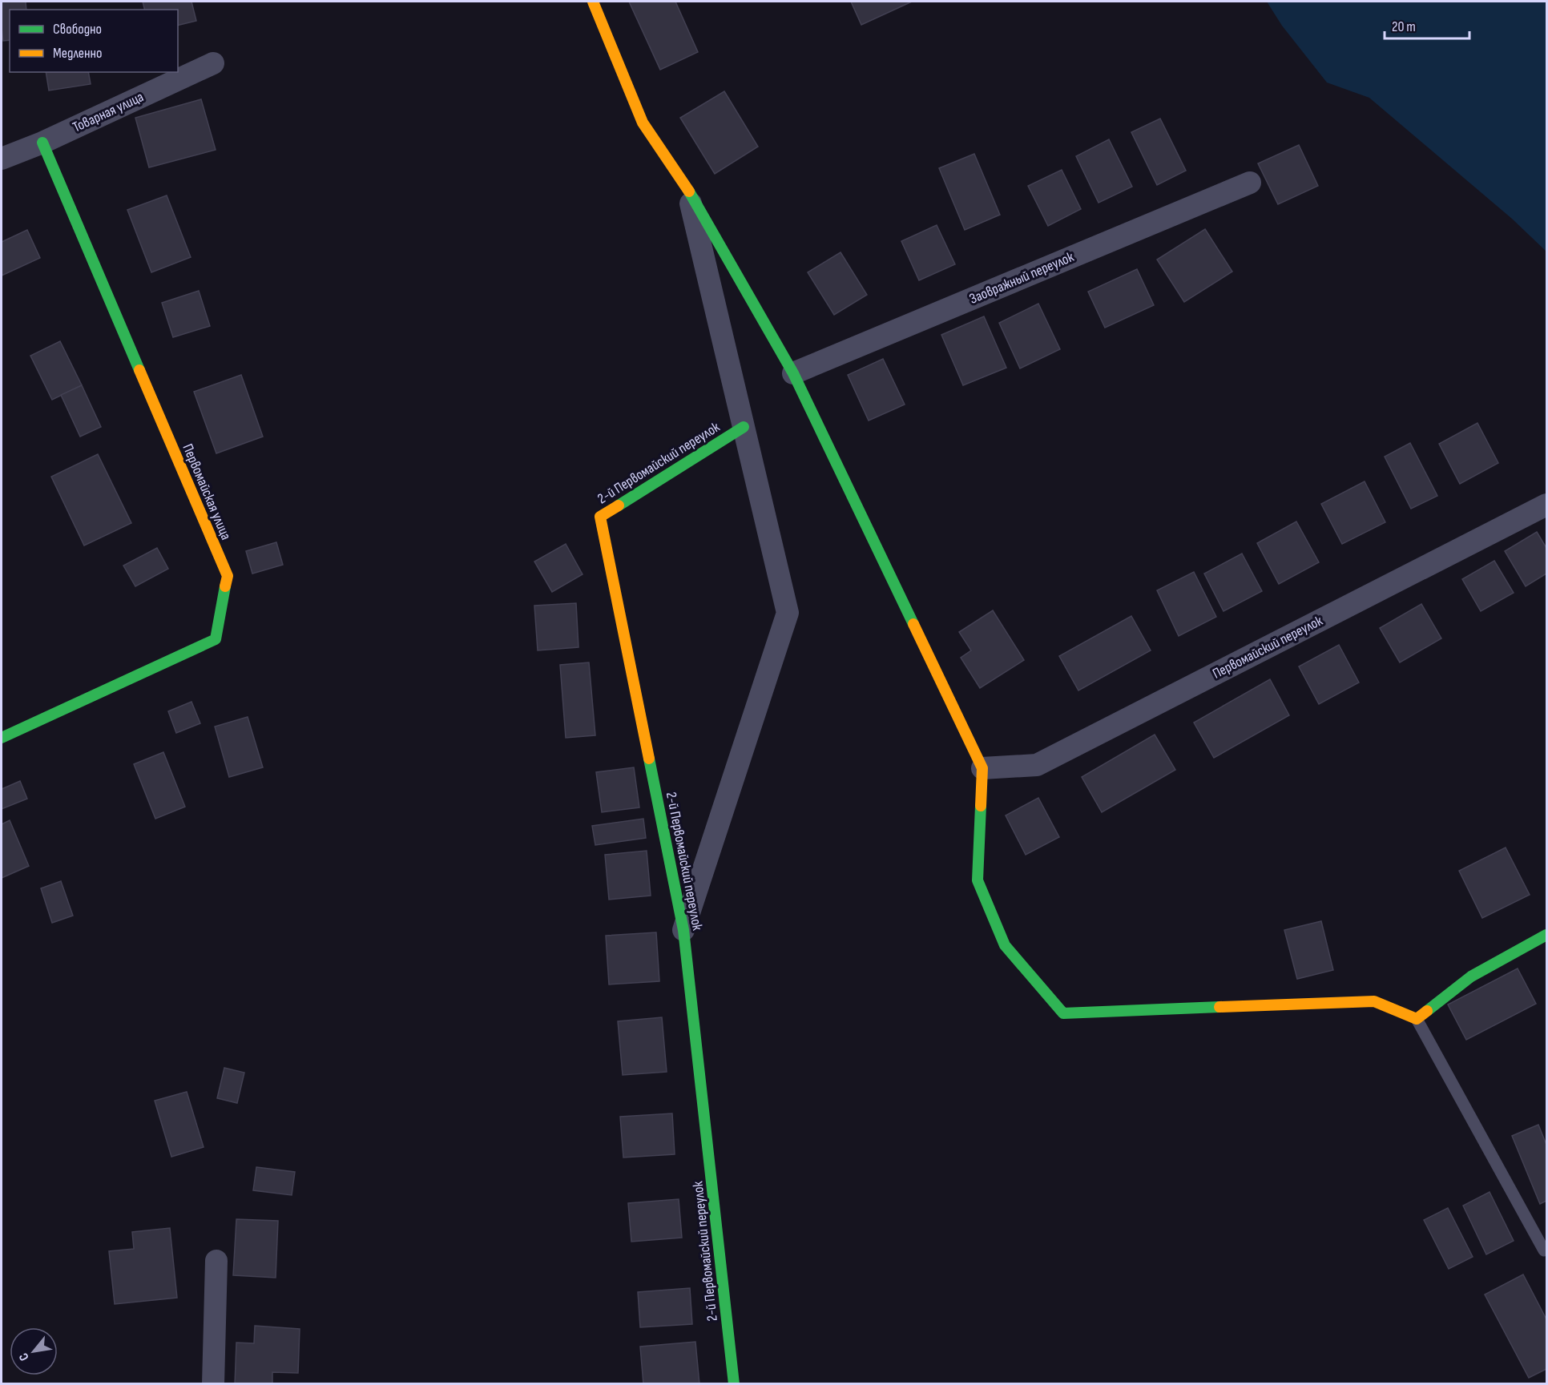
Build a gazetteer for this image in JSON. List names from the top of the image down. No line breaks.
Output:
{"streets":{"street":["Товарная улица","Заовражный переулок","2-й Первомайский переулок","Первомайская улица","Первомайский переулок"]},"crossings":[["Товарная улица","Первомайская улица"]],"legend":["Свободно","Медленно"],"scale_bar":"20 m","north":"bottom left"}
